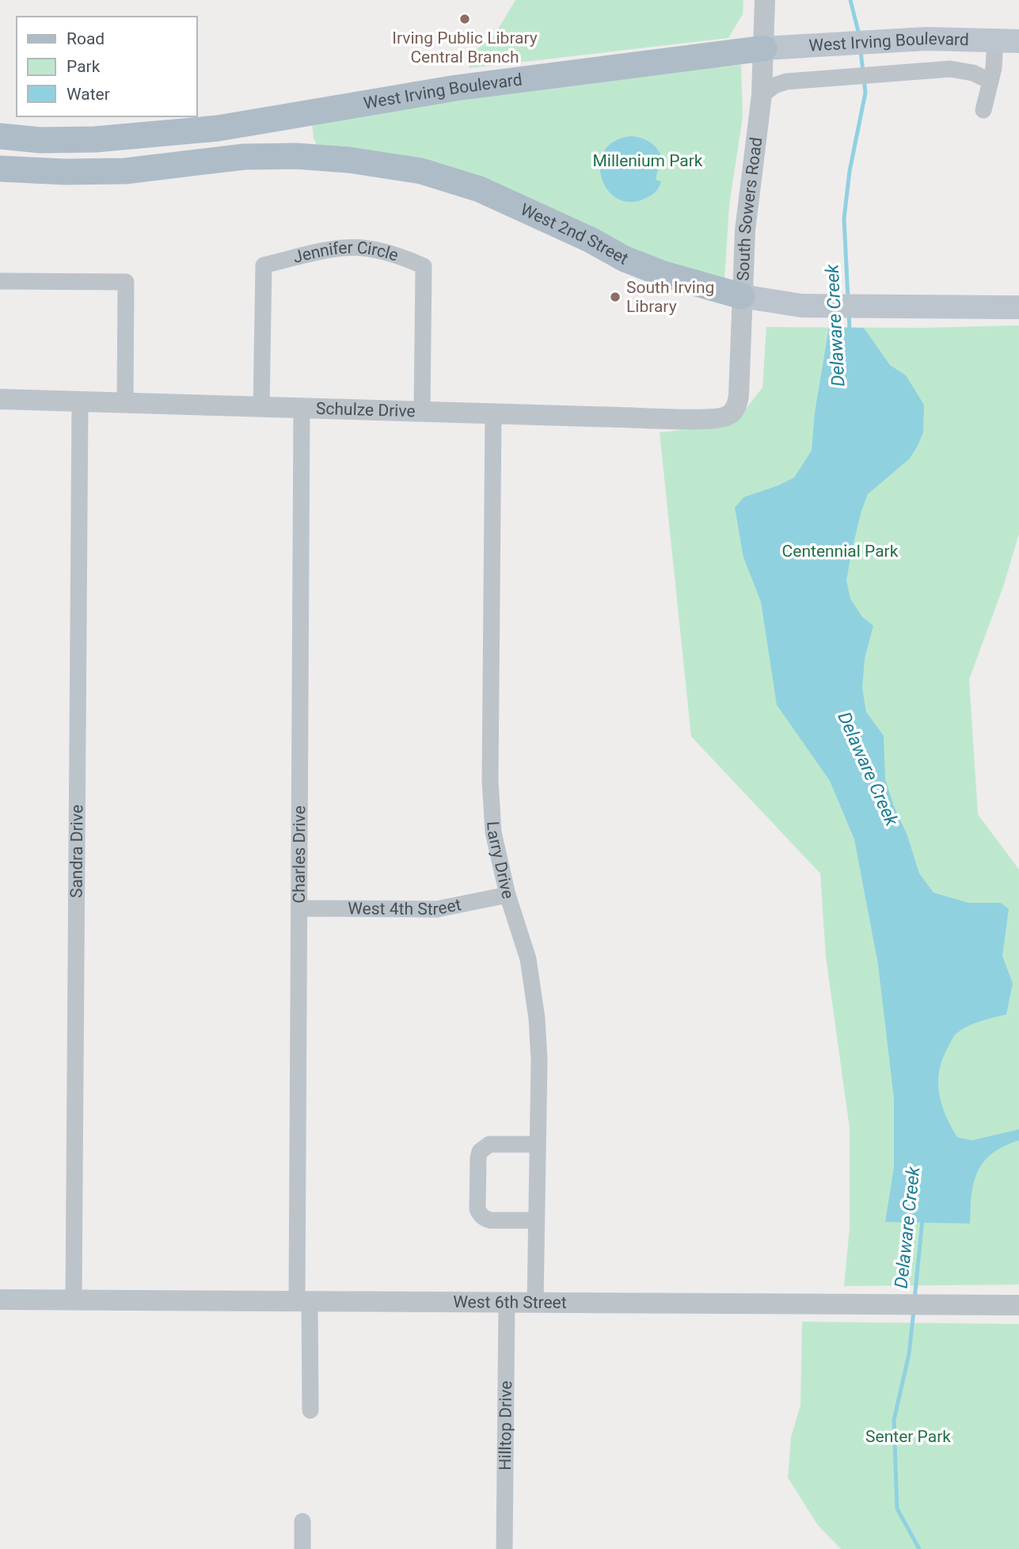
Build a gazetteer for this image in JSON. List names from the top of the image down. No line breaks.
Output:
{"streets":{"main road":["West Irving Boulevard","West 2nd Street"],"street":["South Sowers Road","Jennifer Circle","Schulze Drive","Sandra Drive","Charles Drive","Larry Drive","West 4th Street","West 6th Street","Hilltop Drive"]},"crossings":[["West Irving Boulevard","South Sowers Road"],["South Sowers Road","West 2nd Street"],["South Sowers Road","Schulze Drive"],["Jennifer Circle","Schulze Drive"],["Schulze Drive","Sandra Drive"],["Schulze Drive","Charles Drive"],["Schulze Drive","Larry Drive"],["Sandra Drive","West 6th Street"],["Charles Drive","West 4th Street"],["Charles Drive","West 6th Street"],["Larry Drive","West 4th Street"],["Larry Drive","West 6th Street"],["West 6th Street","Hilltop Drive"]],"water":["Delaware Creek"],"parks":["Millenium Park","Centennial Park","Senter Park"],"places":["Irving Public Library Central Branch","South Irving Library"],"legend":["Road","Park","Water"]}
